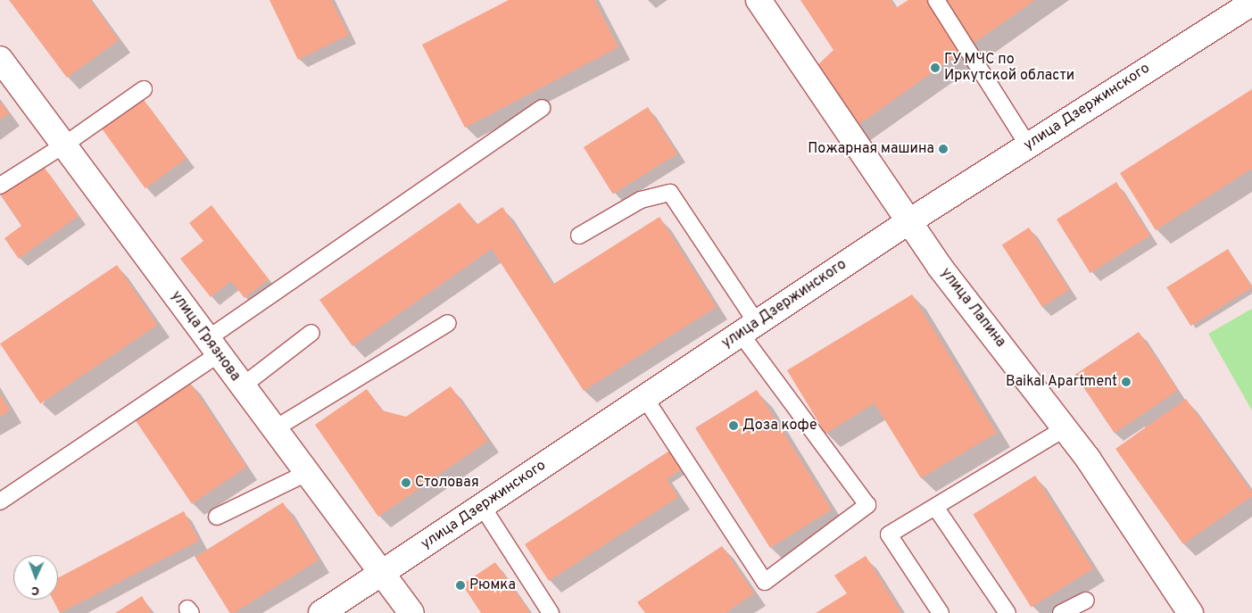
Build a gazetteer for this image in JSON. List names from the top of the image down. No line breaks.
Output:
{"streets":{"street":["улица Дзержинского","улица Лапина","улица Грязнова"]},"crossings":[["улица Дзержинского","улица Лапина"],["улица Дзержинского","улица Грязнова"]],"places":["ГУ МЧС по Иркутской области","Пожарная машина","Baikal Apartment","Доза кофе","Столовая","Рюмка"],"north":"bottom"}
